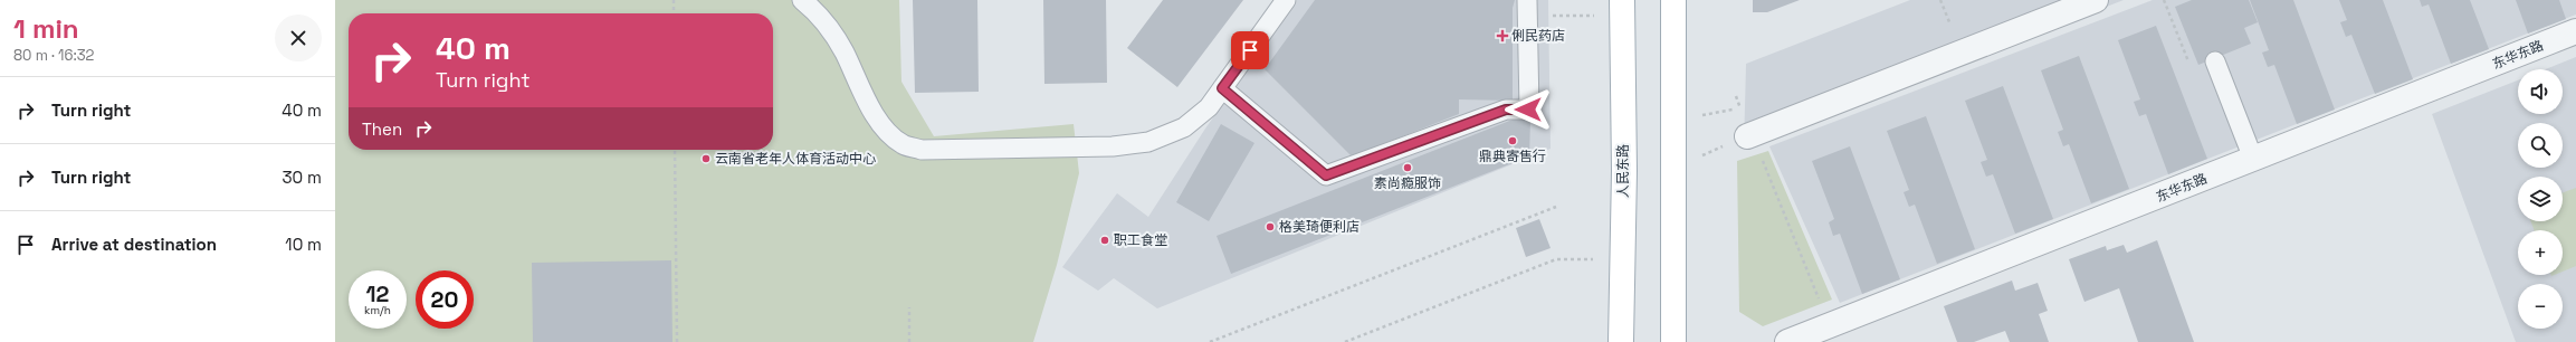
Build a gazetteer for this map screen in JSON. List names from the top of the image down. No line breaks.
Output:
{"streets":{"main road":["人民东路"],"street":["东华东路"]},"places":{"health":["俐民药店"],"other":["鼎典寄售行","云南省老年人体育活动中心","素尚瘾服饰","格美琦便利店","职工食堂"]},"page":{"heading":["1 min","80 m · 16:32"],"turn":["40 m","Turn right"],"map_buttons":["+","−"],"list":[{"name":"Turn right","value":"40 m"},{"name":"Turn right","value":"30 m"},{"name":"Arrive at destination","value":"10 m"}],"then":"Then","speed":"12 km/h","limit":"20"}}
